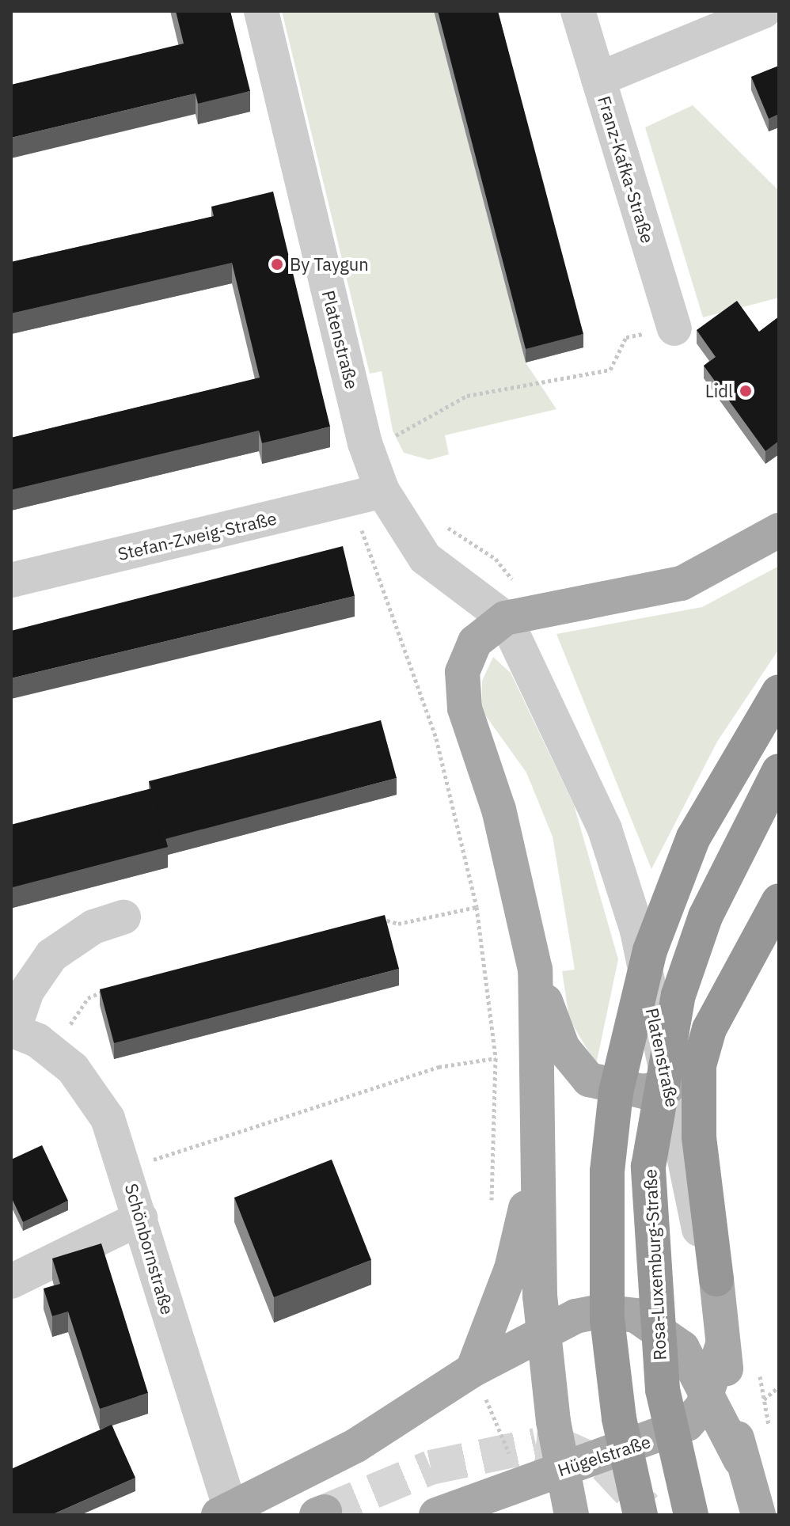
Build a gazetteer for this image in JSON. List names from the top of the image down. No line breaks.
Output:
{"streets":{"highway":["Rosa-Luxemburg-Straße"],"main road":["Platenstraße","Hügelstraße"],"street":["Franz-Kafka-Straße","Stefan-Zweig-Straße","Schönbornstraße"]},"crossings":[["Platenstraße","Stefan-Zweig-Straße"],["Platenstraße","Hügelstraße"]],"places":["By Taygun","Lidl"]}
